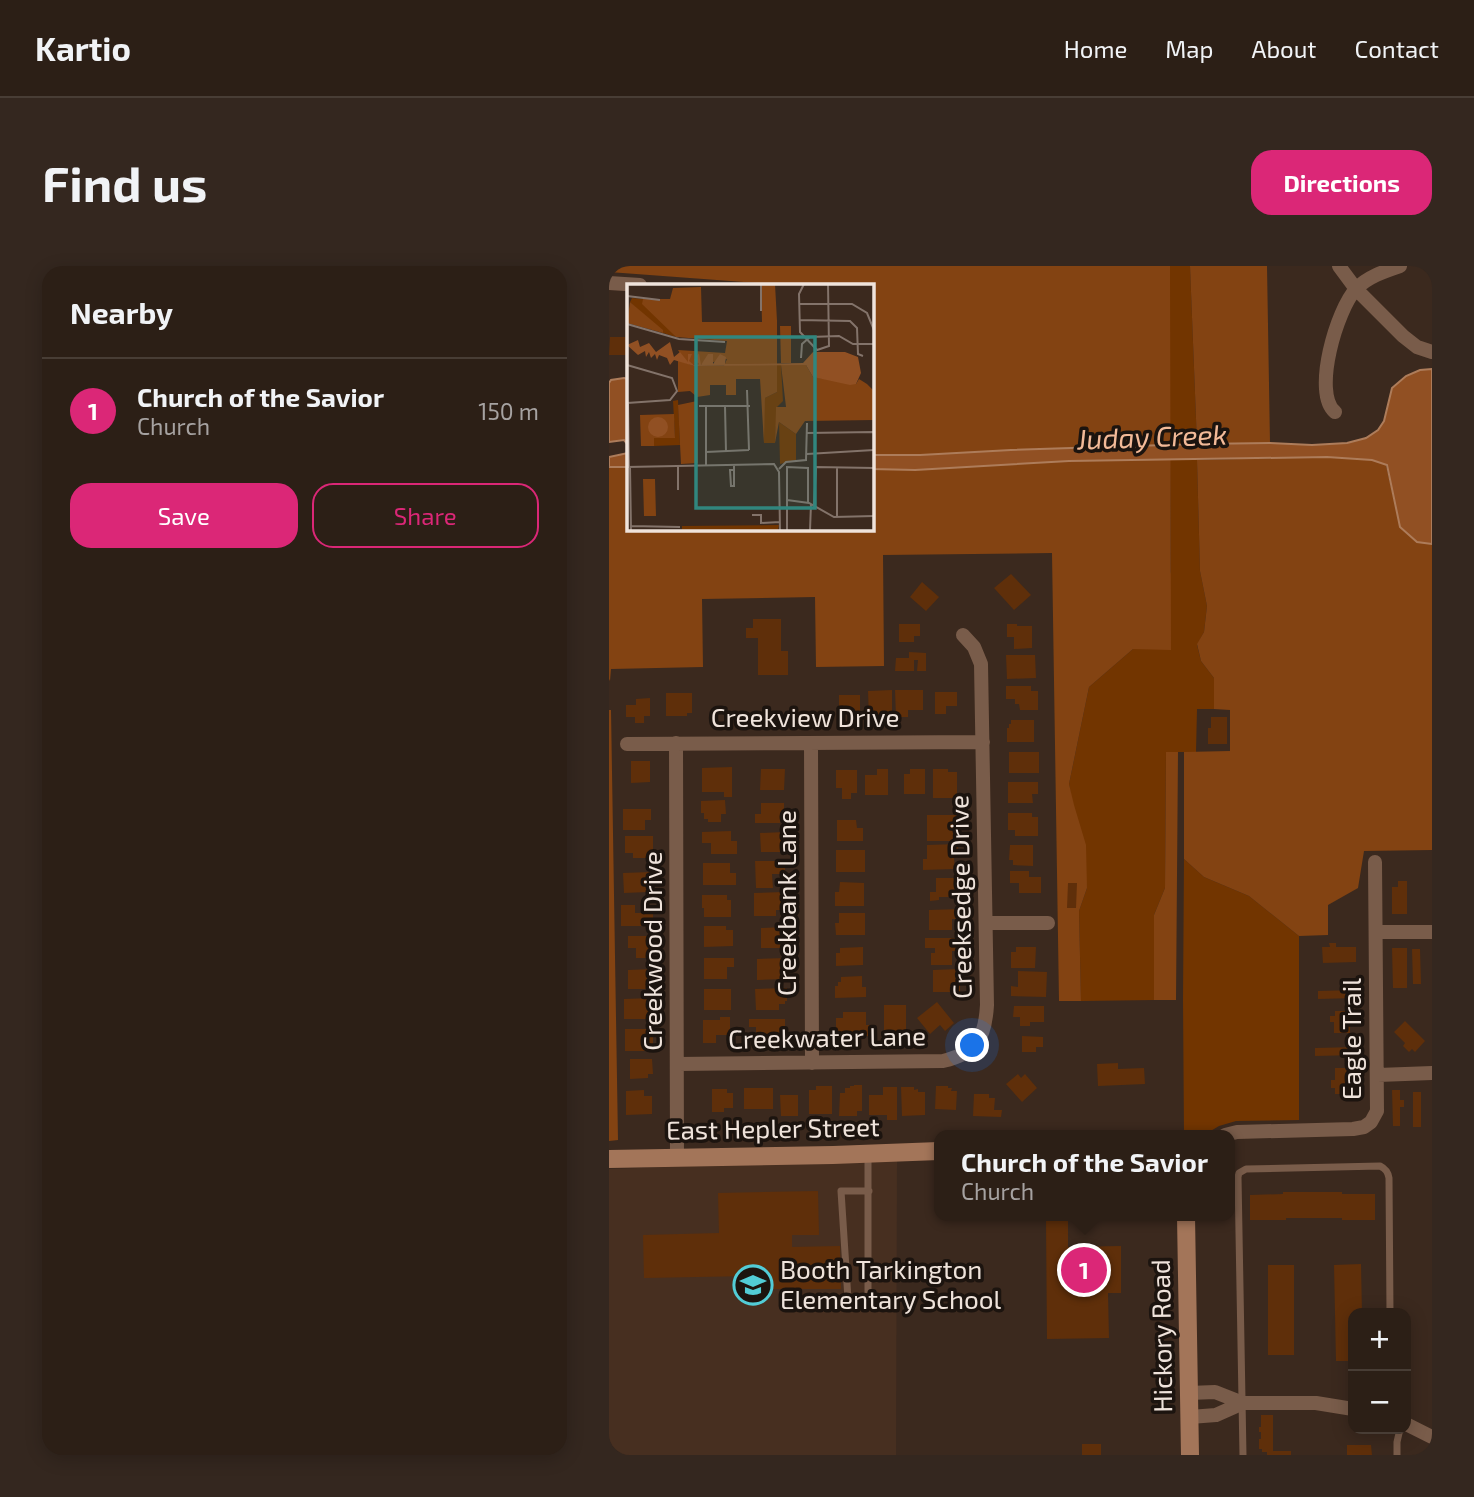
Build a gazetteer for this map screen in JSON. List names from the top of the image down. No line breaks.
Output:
{"streets":{"street":["Creekview Drive","Creeksedge Drive","Creekbank Lane","Creekwood Drive","Creekwater Lane","Eagle Trail","East Hepler Street","Hickory Road"]},"crossings":[["Creekview Drive","Creeksedge Drive"],["Creekview Drive","Creekbank Lane"],["Creekview Drive","Creekwood Drive"],["Creeksedge Drive","Creekwater Lane"],["Creekbank Lane","Creekwater Lane"],["Creekwood Drive","Creekwater Lane"],["Creekwood Drive","East Hepler Street"]],"water":["Juday Creek"],"places":{"school or university":["Booth Tarkington Elementary School"]},"page":{"header":"Kartio","nav":["Home","Map","About","Contact"],"buttons":["Directions",["Save","Share"]],"title":"Find us","heading":"Nearby","list":[{"mark":"1","name":"Church of the Savior","note":"Church","value":"150 m"}],"popup":["Church of the Savior","Church"],"pins":"1","map_buttons":["+","−"]}}
